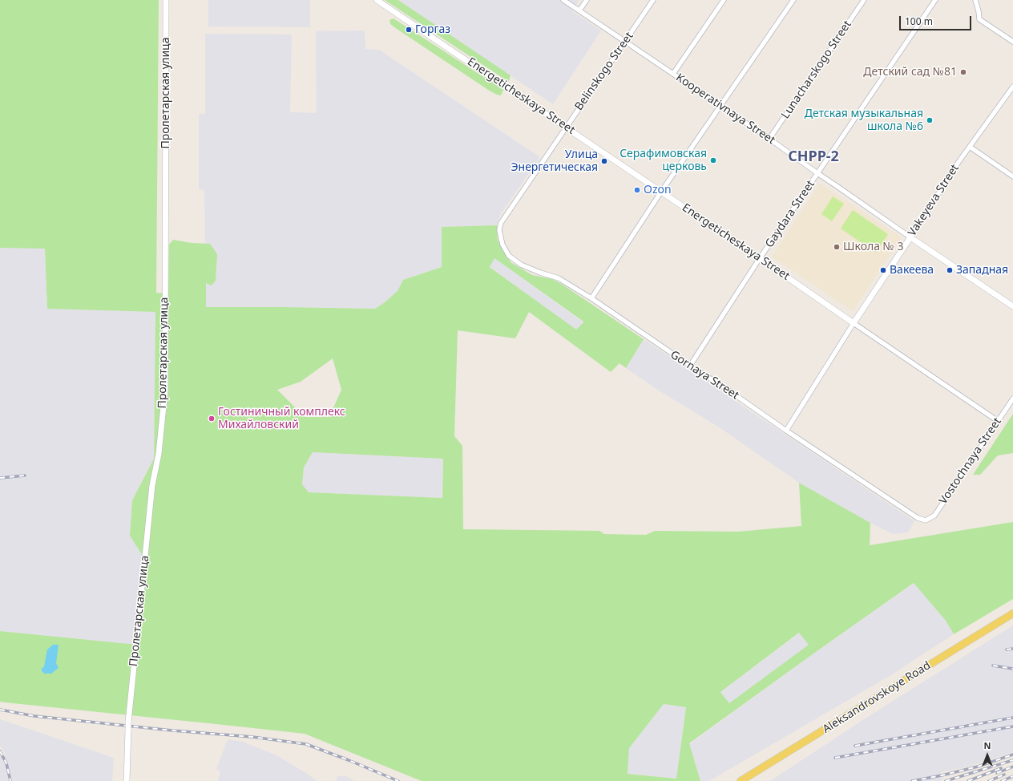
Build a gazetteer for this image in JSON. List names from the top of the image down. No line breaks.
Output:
{"streets":{"main road":["Aleksandrovskoye Road"],"street":["Lunacharskogo Street","Belinskogo Street","Пролетарская улица","Energeticheskaya Street","Kooperativnaya Street","Vakeyeva Street","Gaydara Street","Gornaya Street","Vostochnaya Street"]},"crossings":[["Lunacharskogo Street","Kooperativnaya Street"],["Belinskogo Street","Energeticheskaya Street"],["Belinskogo Street","Kooperativnaya Street"],["Belinskogo Street","Gornaya Street"],["Energeticheskaya Street","Vakeyeva Street"],["Energeticheskaya Street","Gaydara Street"],["Energeticheskaya Street","Vostochnaya Street"],["Kooperativnaya Street","Vakeyeva Street"],["Kooperativnaya Street","Gaydara Street"],["Vakeyeva Street","Gornaya Street"],["Gaydara Street","Gornaya Street"],["Gornaya Street","Vostochnaya Street"]],"districts":["CHPP-2"],"places":["Горгаз","Детский сад №81","Детская музыкальная школа №6","Серафимовская церковь","Улица Энергетическая","Ozon","Школа № 3","Вакеева","Западная","Гостиничный комплекс Михайловский"],"scale_bar":"100 m","north":"top"}
